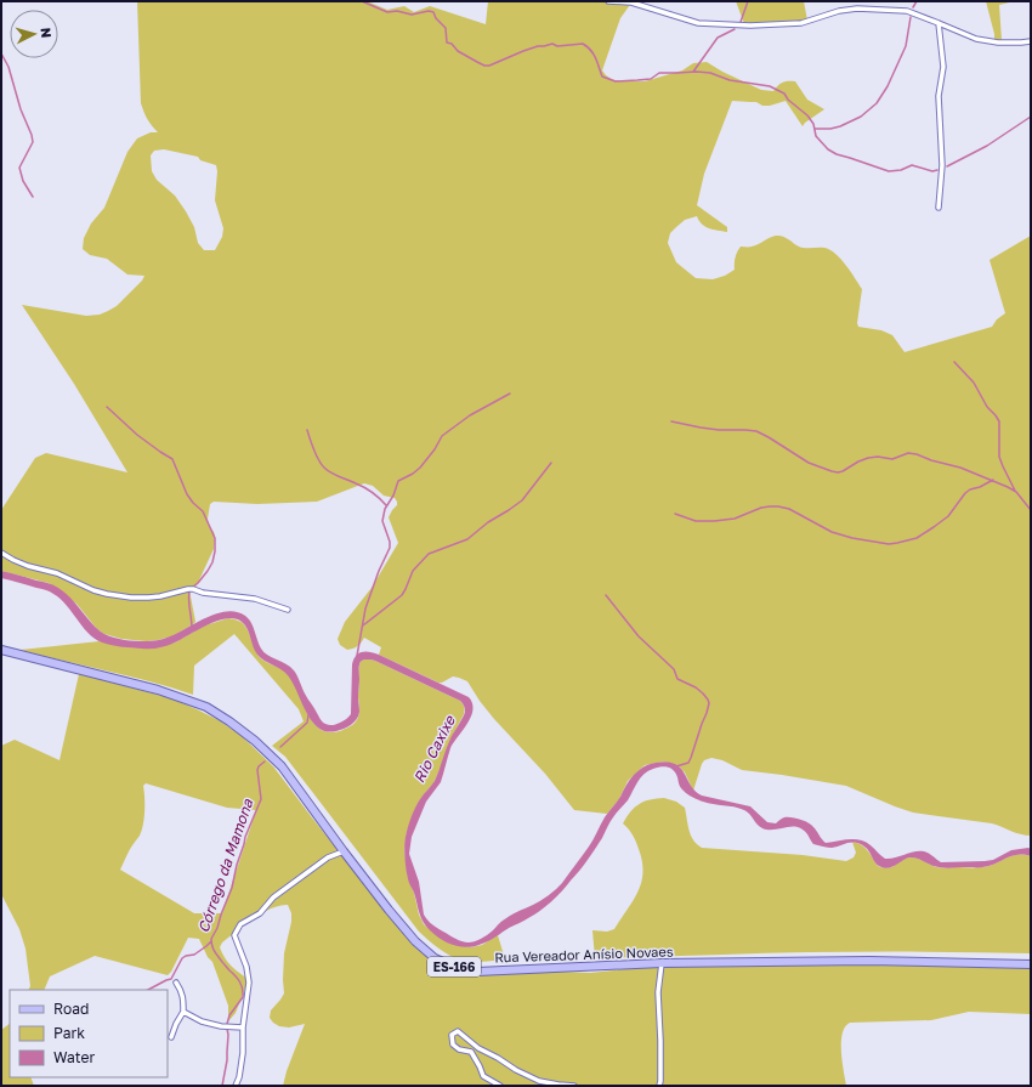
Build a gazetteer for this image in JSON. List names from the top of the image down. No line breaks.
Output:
{"streets":{"main road":["Rua Vereador Anísio Novaes","ES-166"]},"water":["Rio Caxixe","Córrego da Mamona"],"legend":["Road","Park","Water"],"north":"right"}
